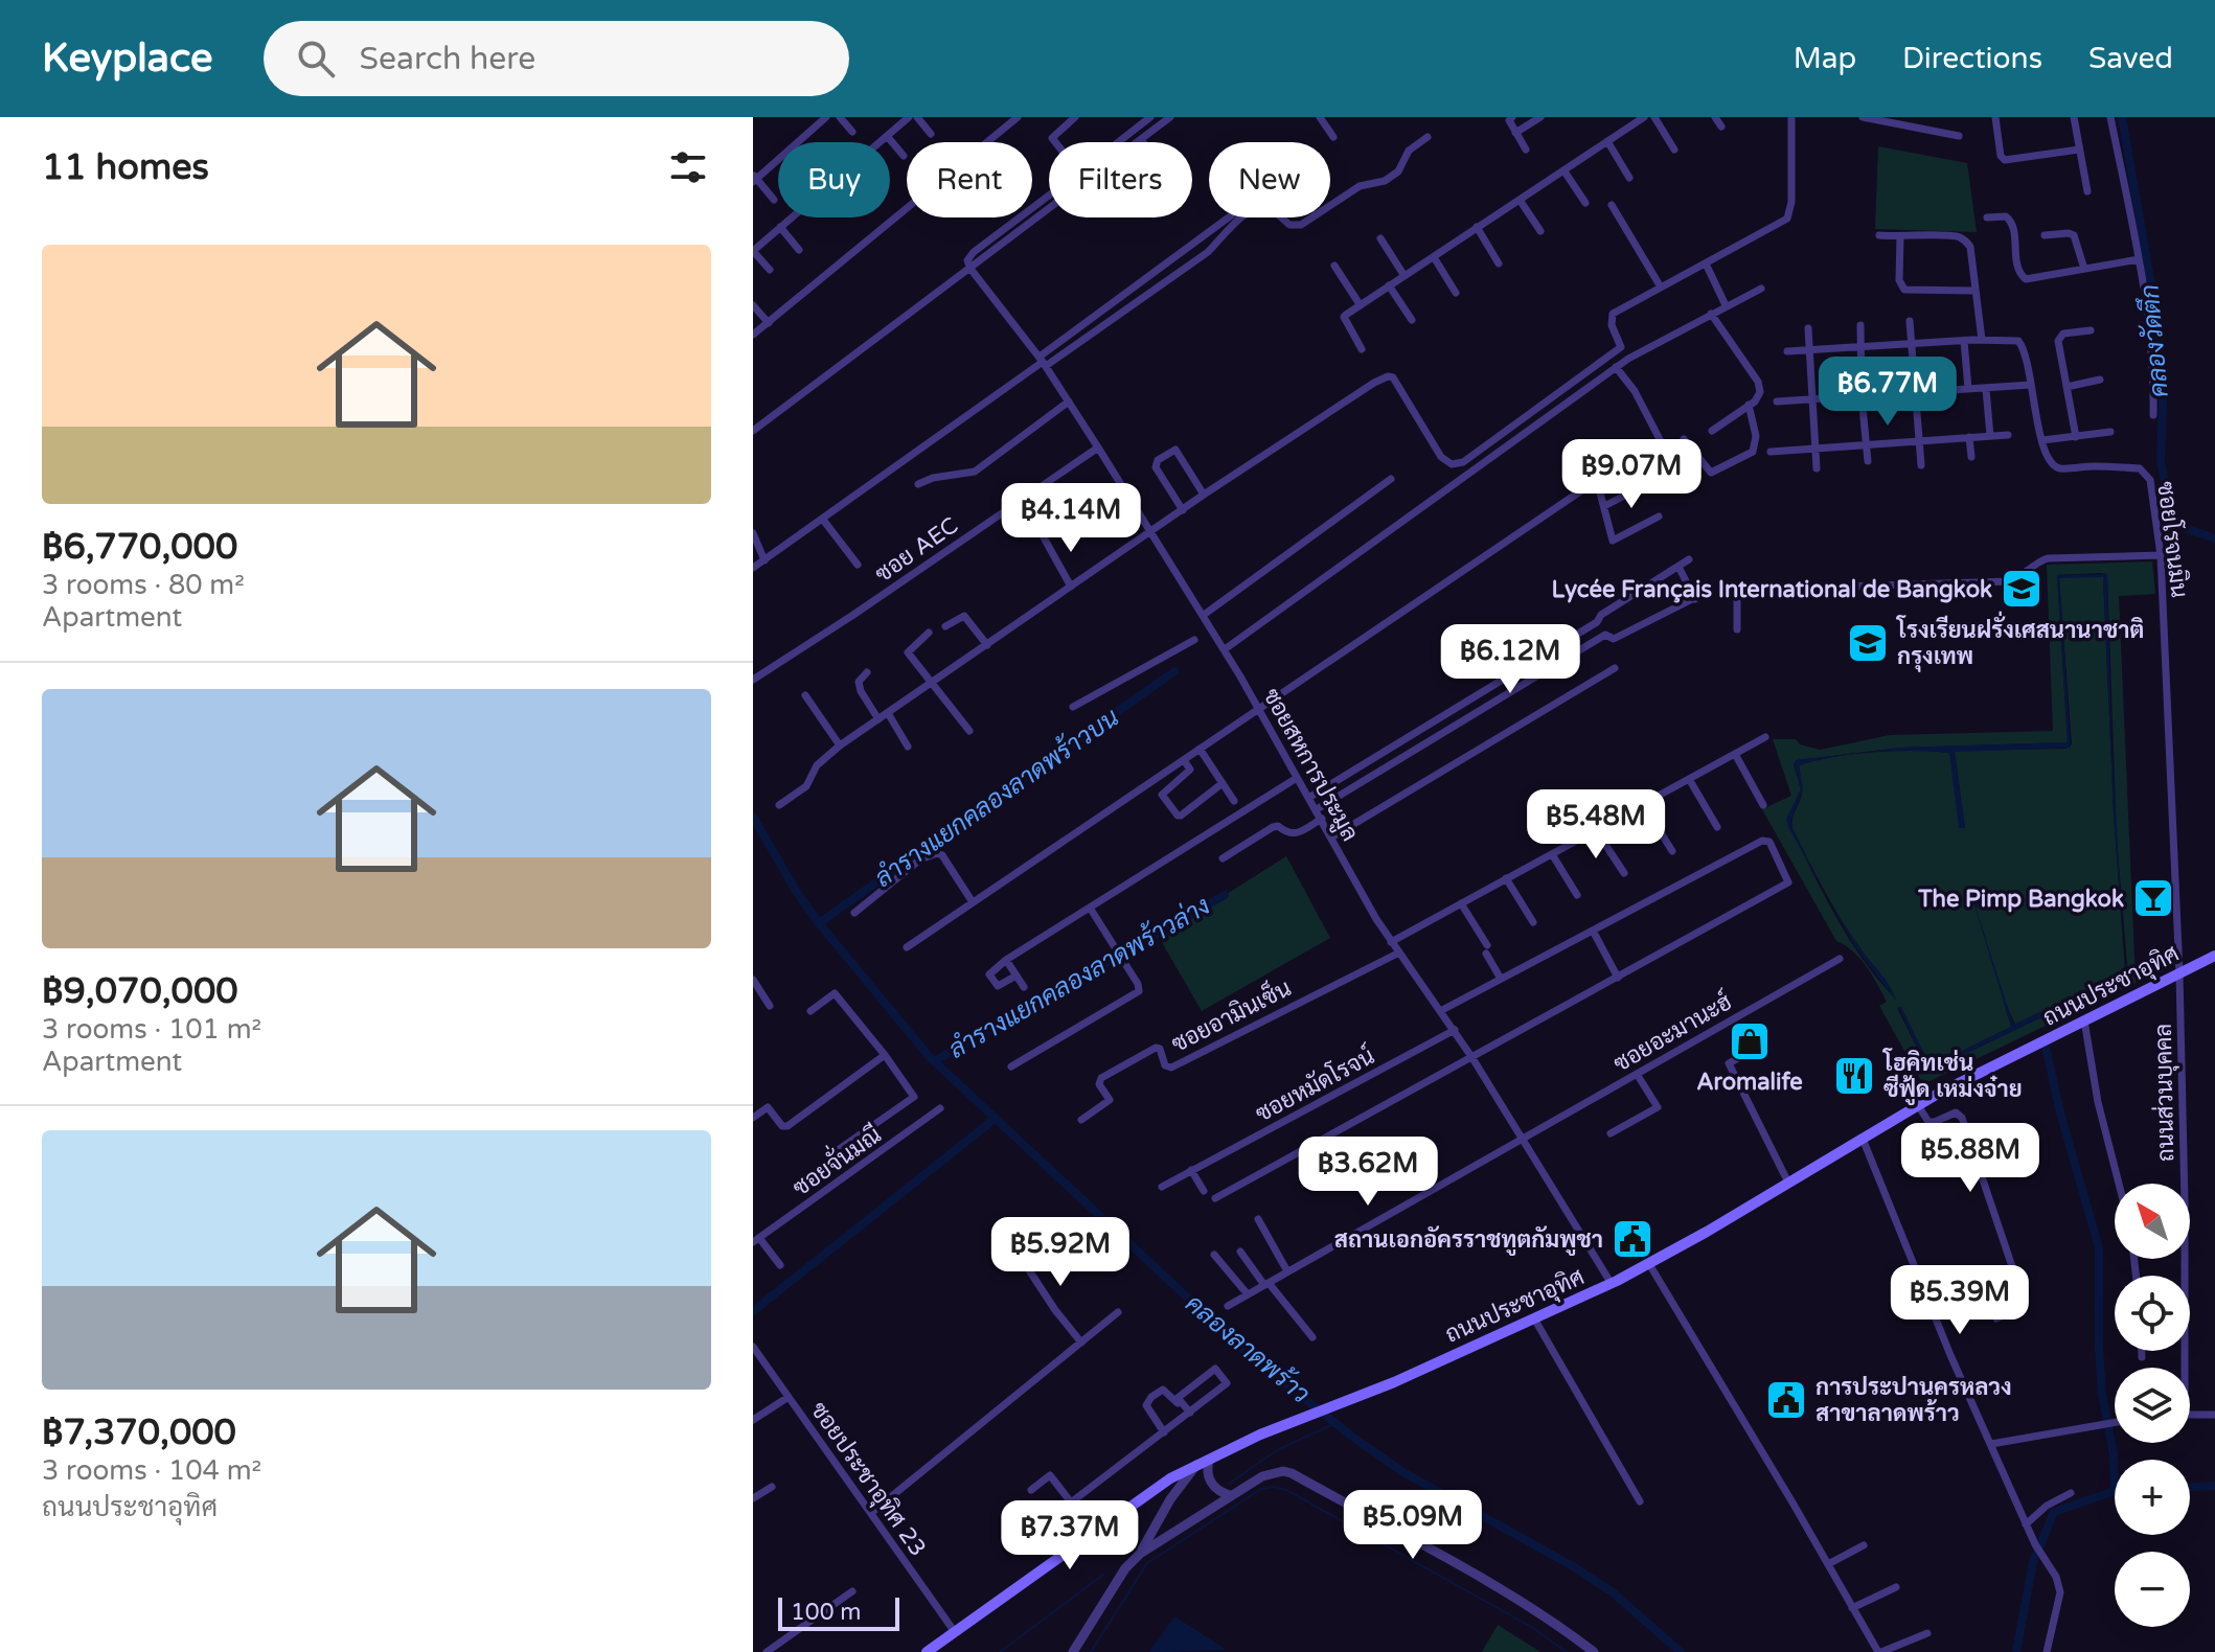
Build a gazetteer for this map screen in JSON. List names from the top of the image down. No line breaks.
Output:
{"streets":{"main road":["ถนนประชาอุทิศ"],"street":["ซอยโรจนมิน","ซอย AEC","ซอยสหการประมูล","ซอยอามินเซ็น","ซอยอะมานะฮ์","ซอยหมัดโรจน์","ถนนส่วนบุคคล","ซอยจั่นมณี","ซอยประชาอุทิศ 23"]},"crossings":[["ซอยโรจนมิน","ถนนประชาอุทิศ"],["ซอยโรจนมิน","ถนนส่วนบุคคล"],["ซอย AEC","ซอยสหการประมูล"],["ซอยสหการประมูล","ถนนประชาอุทิศ"],["ซอยสหการประมูล","ซอยอามินเซ็น"],["ซอยสหการประมูล","ซอยอะมานะฮ์"],["ซอยสหการประมูล","ซอยหมัดโรจน์"],["ถนนประชาอุทิศ","ถนนส่วนบุคคล"],["ถนนประชาอุทิศ","ซอยประชาอุทิศ 23"]],"water":["คลองวัดตึก","ลำรางแยกคลองลาดพร้าวบน","ลำรางแยกคลองลาดพร้าวล่าง","คลองลาดพร้าว"],"places":{"school or university":["Lycée Français International de Bangkok","โรงเรียนฝรั่งเศสนานาชาติ กรุงเทพ"],"bar":["The Pimp Bangkok"],"shop":["Aromalife"],"restaurant":["โฮคิทเช่น ซีฟู้ด เหม่งจ๋าย"],"public building":["สถานเอกอัครราชทูตกัมพูชา","การประปานครหลวง สาขาลาดพร้าว"]},"scale_bar":"100 m","north":"top left","page":{"header":"Keyplace","search":"Search here","nav":["Map","Directions","Saved"],"heading":"11 homes","chip":["Buy","Rent","Filters","New"],"list":[{"name":"฿6,770,000","note":"3 rooms · 80 m² · Apartment"},{"name":"฿9,070,000","note":"3 rooms · 101 m² · Apartment"},{"name":"฿7,370,000","note":"3 rooms · 104 m² · ถนนประชาอุทิศ"}],"price":["฿6.77M","฿9.07M","฿4.14M","฿6.12M","฿5.48M","฿5.88M","฿3.62M","฿5.92M","฿5.39M","฿5.09M","฿7.37M"],"map_buttons":["+","−"],"scale":"100 m"}}
